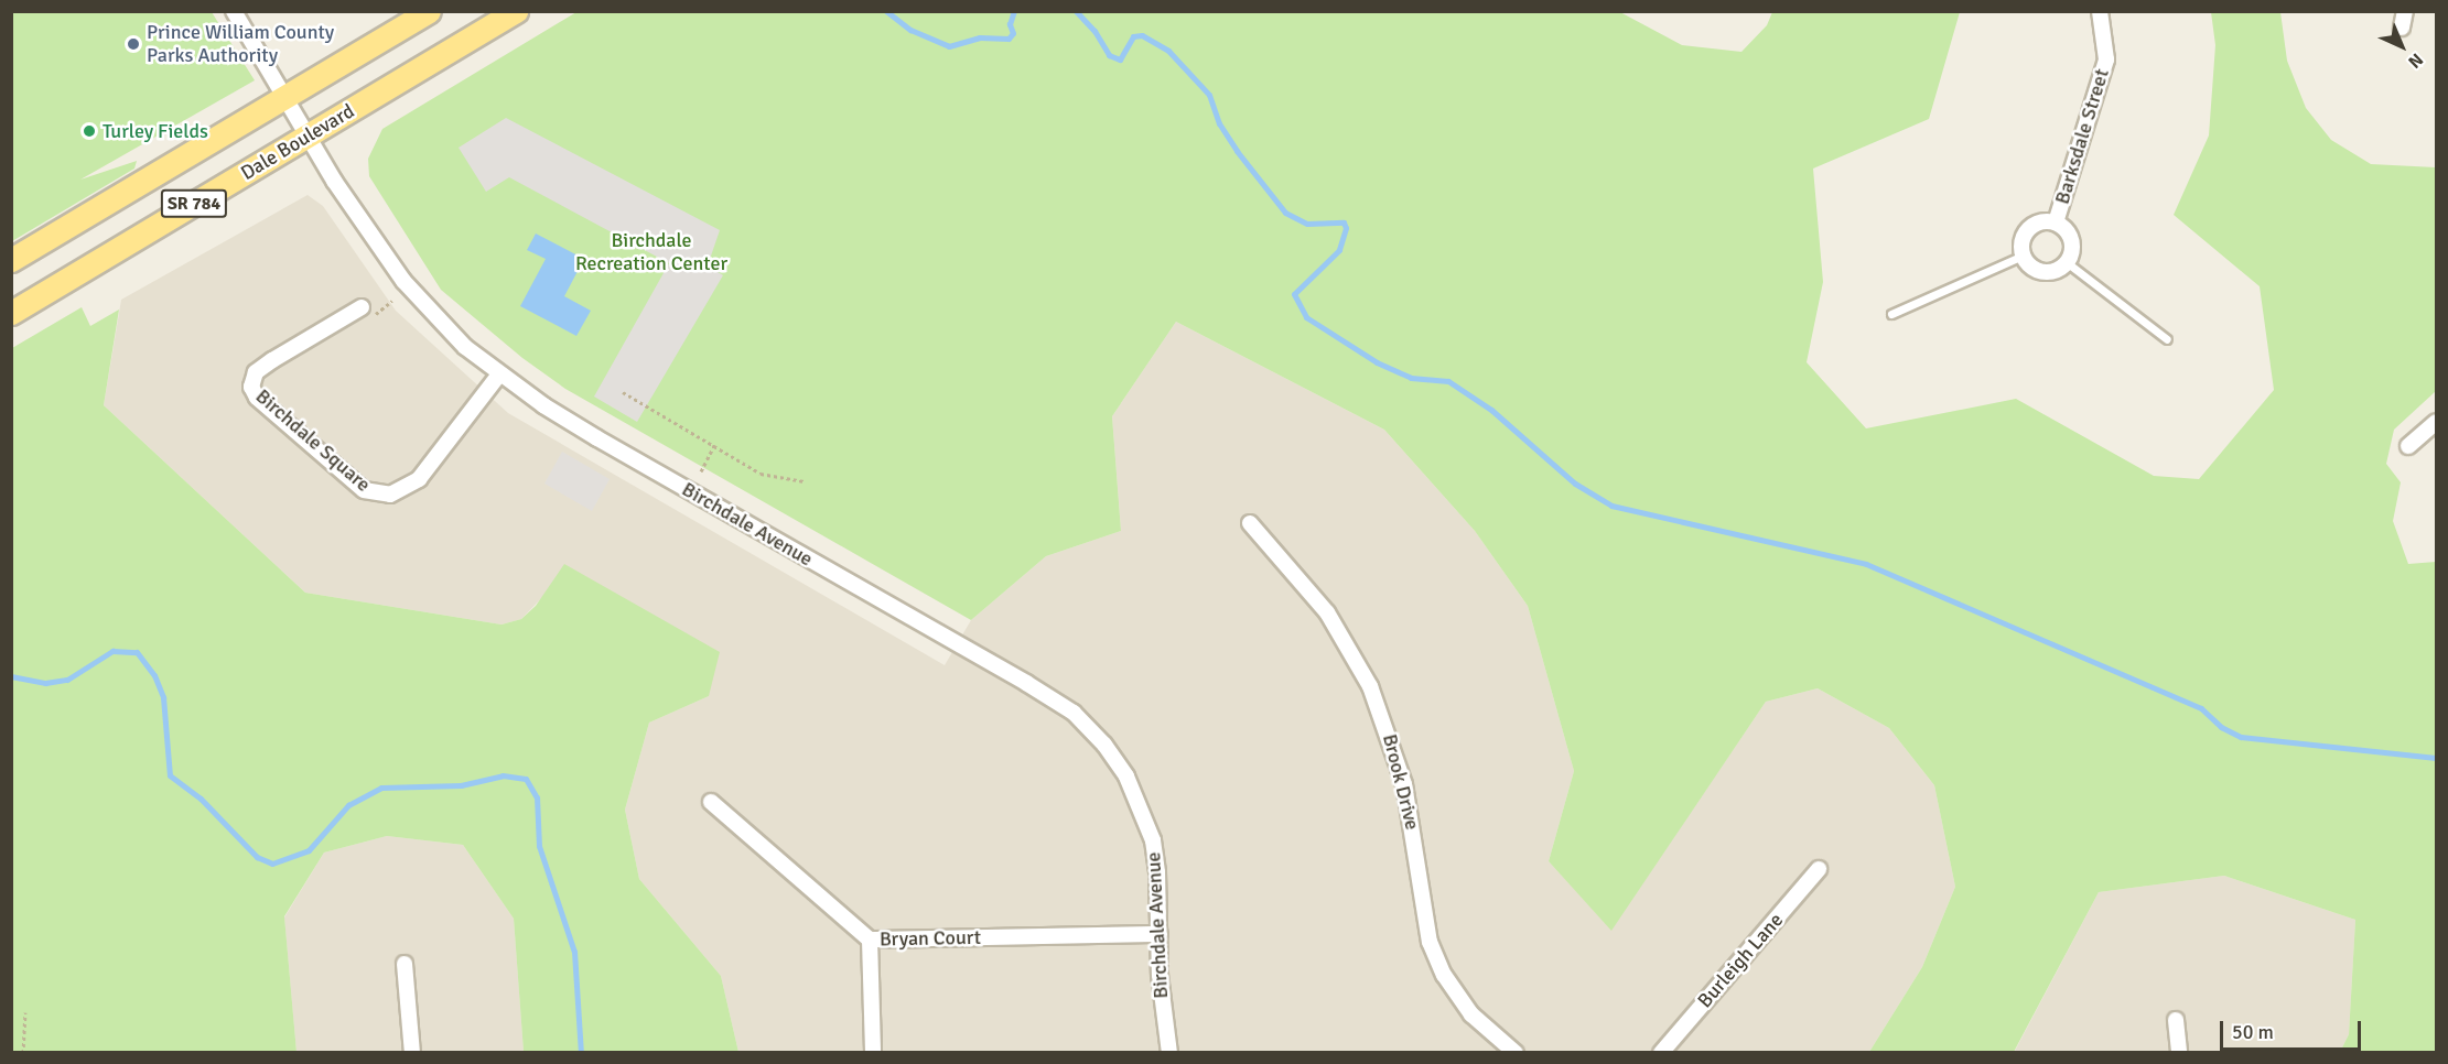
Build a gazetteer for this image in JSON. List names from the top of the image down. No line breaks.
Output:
{"streets":{"main road":["Dale Boulevard","SR 784"],"street":["Barksdale Street","Birchdale Square","Birchdale Avenue","Brook Drive","Bryan Court","Burleigh Lane"]},"crossings":[["Dale Boulevard","Birchdale Avenue"],["SR 784","Birchdale Avenue"],["Birchdale Square","Birchdale Avenue"],["Birchdale Avenue","Bryan Court"]],"parks":["Birchdale Recreation Center"],"places":["Prince William County Parks Authority","Turley Fields"],"scale_bar":"50 m","north":"bottom right"}
